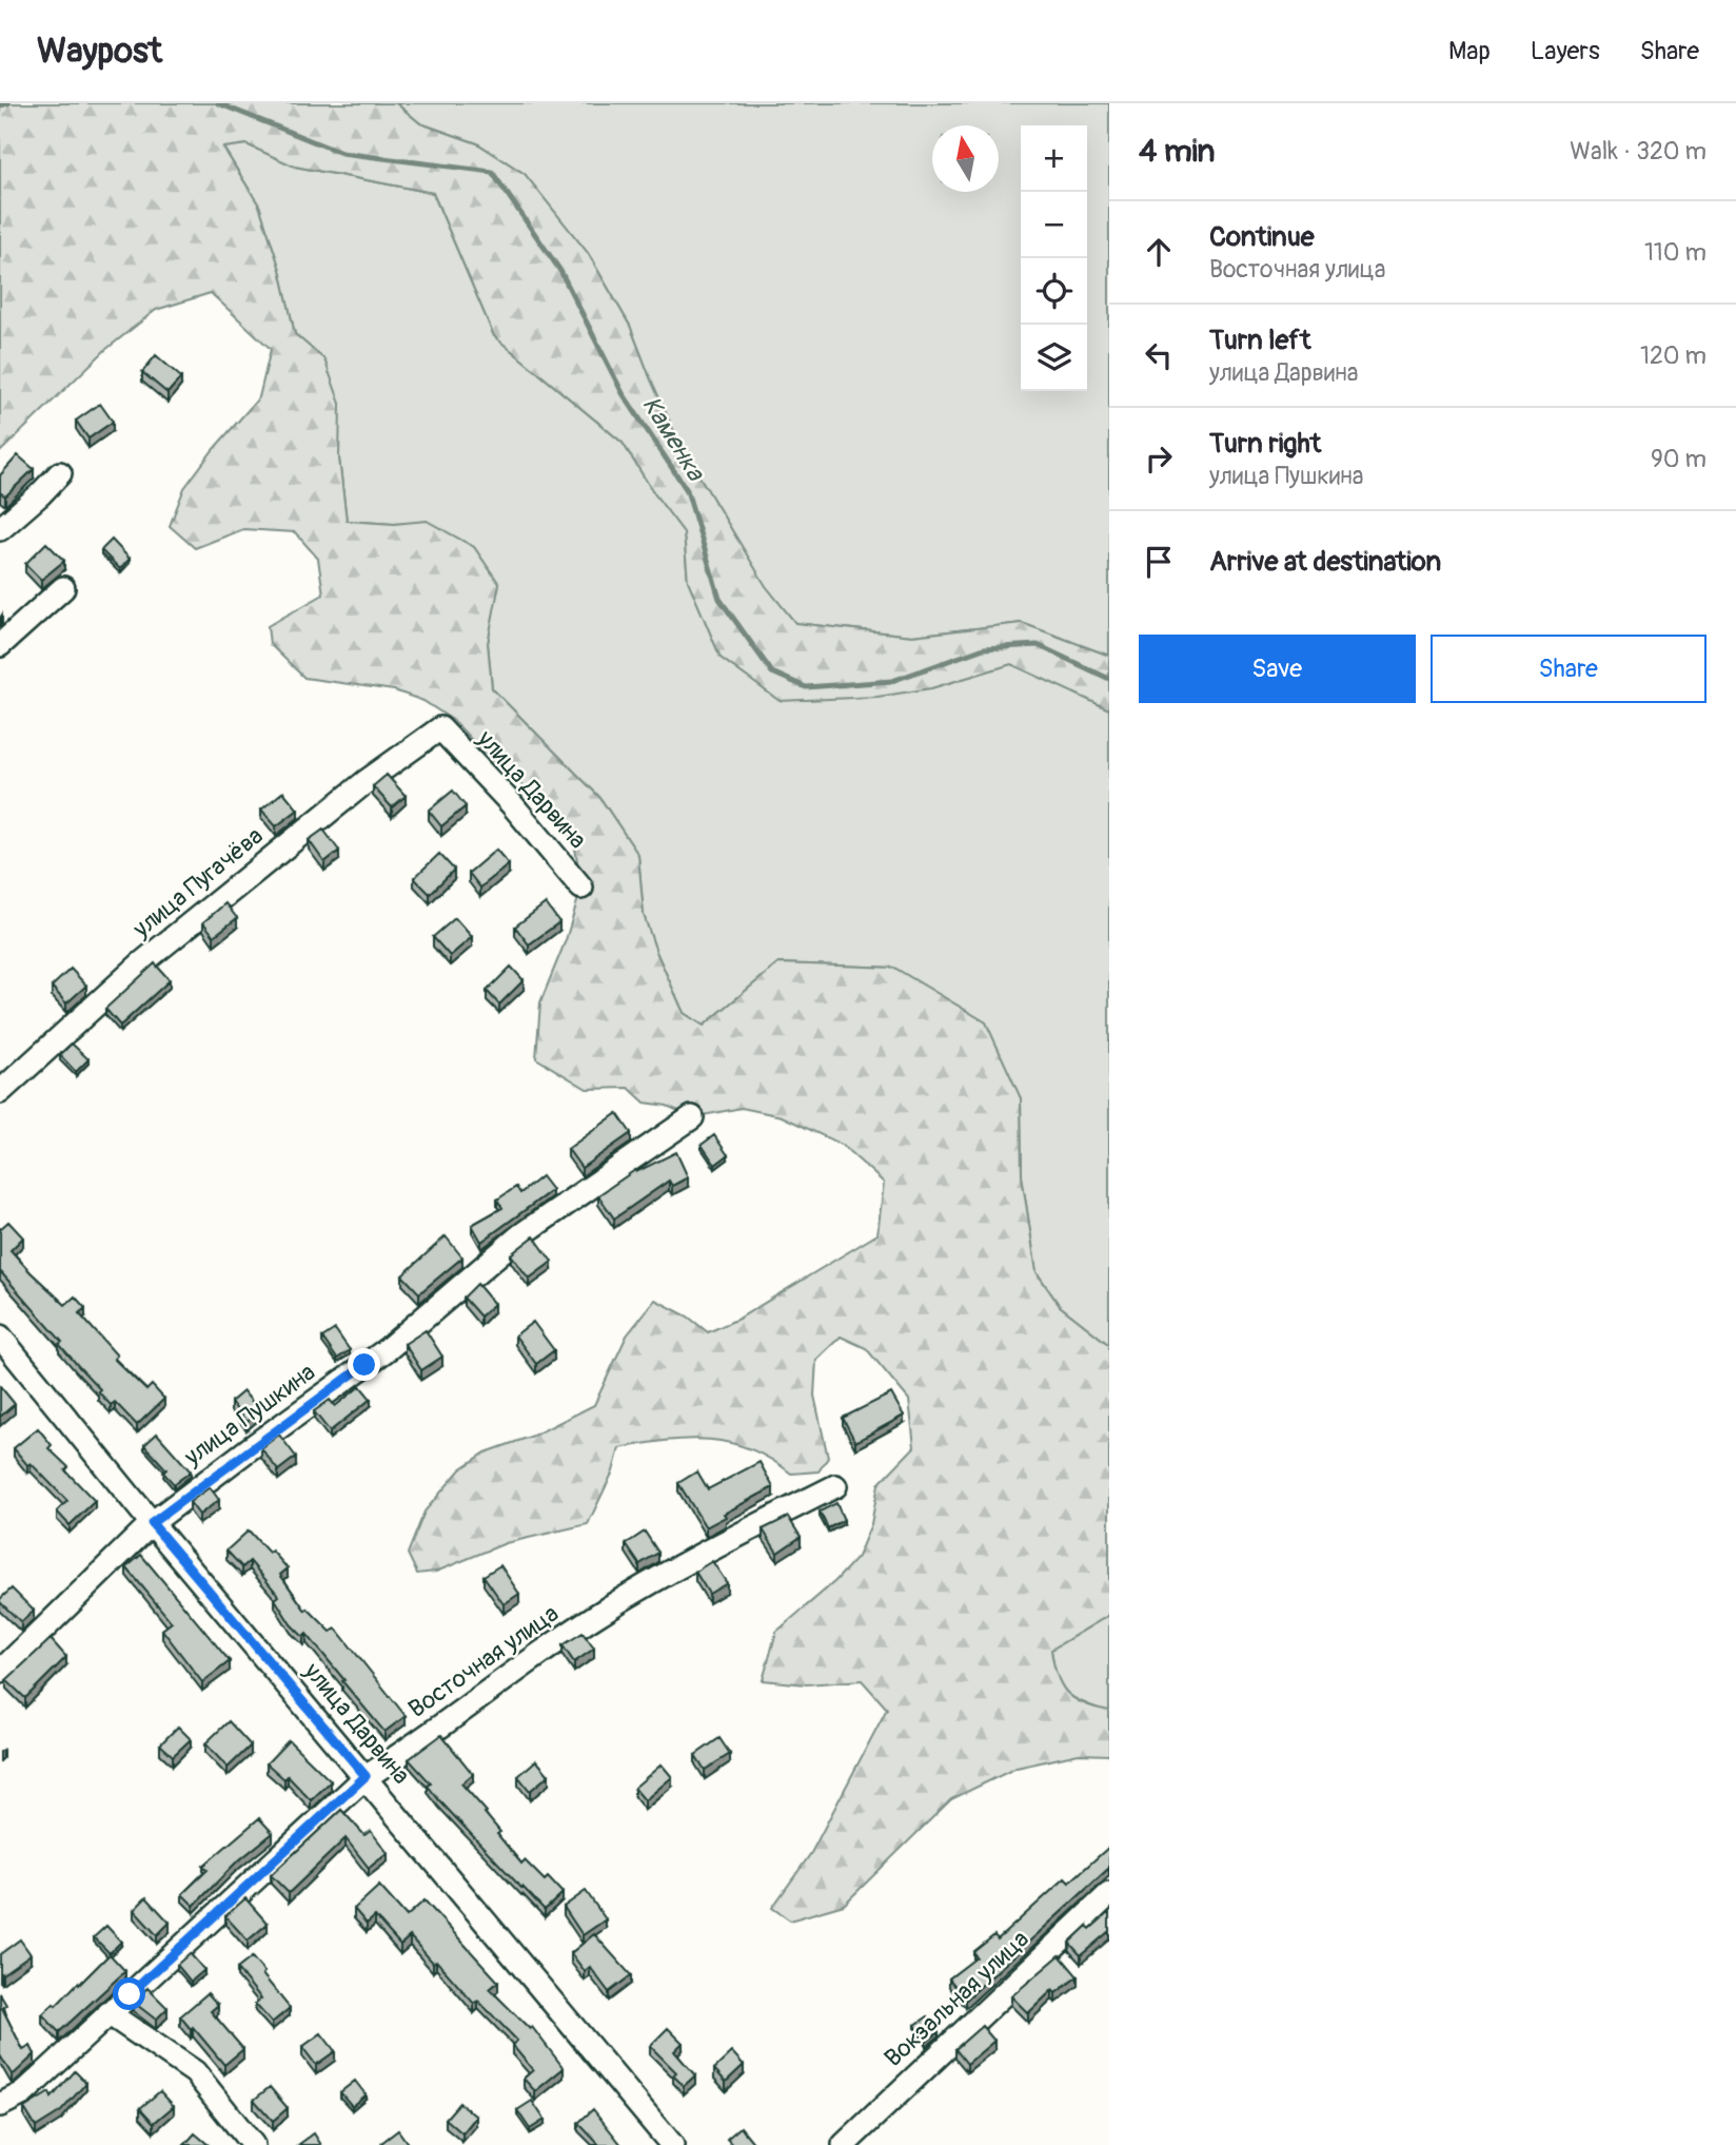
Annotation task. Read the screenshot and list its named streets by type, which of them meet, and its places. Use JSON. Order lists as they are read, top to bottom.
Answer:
{
  "streets": {
    "street": [
      "улица Дарвина",
      "улица Пугачёва",
      "улица Пушкина",
      "Восточная улица",
      "Вокзальная улица"
    ]
  },
  "crossings": [
    ["улица Дарвина", "улица Пугачёва"],
    ["улица Дарвина", "улица Пушкина"],
    ["улица Дарвина", "Восточная улица"]
  ],
  "water": ["Каменка"],
  "north": "top",
  "page": {
    "header": "Waypost",
    "nav": ["Map", "Layers", "Share"],
    "heading": ["4 min", "Walk · 320 m"],
    "map_buttons": ["+", "−"],
    "list": [
      ["Continue", "Восточная улица", "110 m"],
      ["Turn left", "улица Дарвина", "120 m"],
      ["Turn right", "улица Пушкина", "90 m"],
      "Arrive at destination"
    ],
    "buttons": ["Save", "Share"]
  }
}
